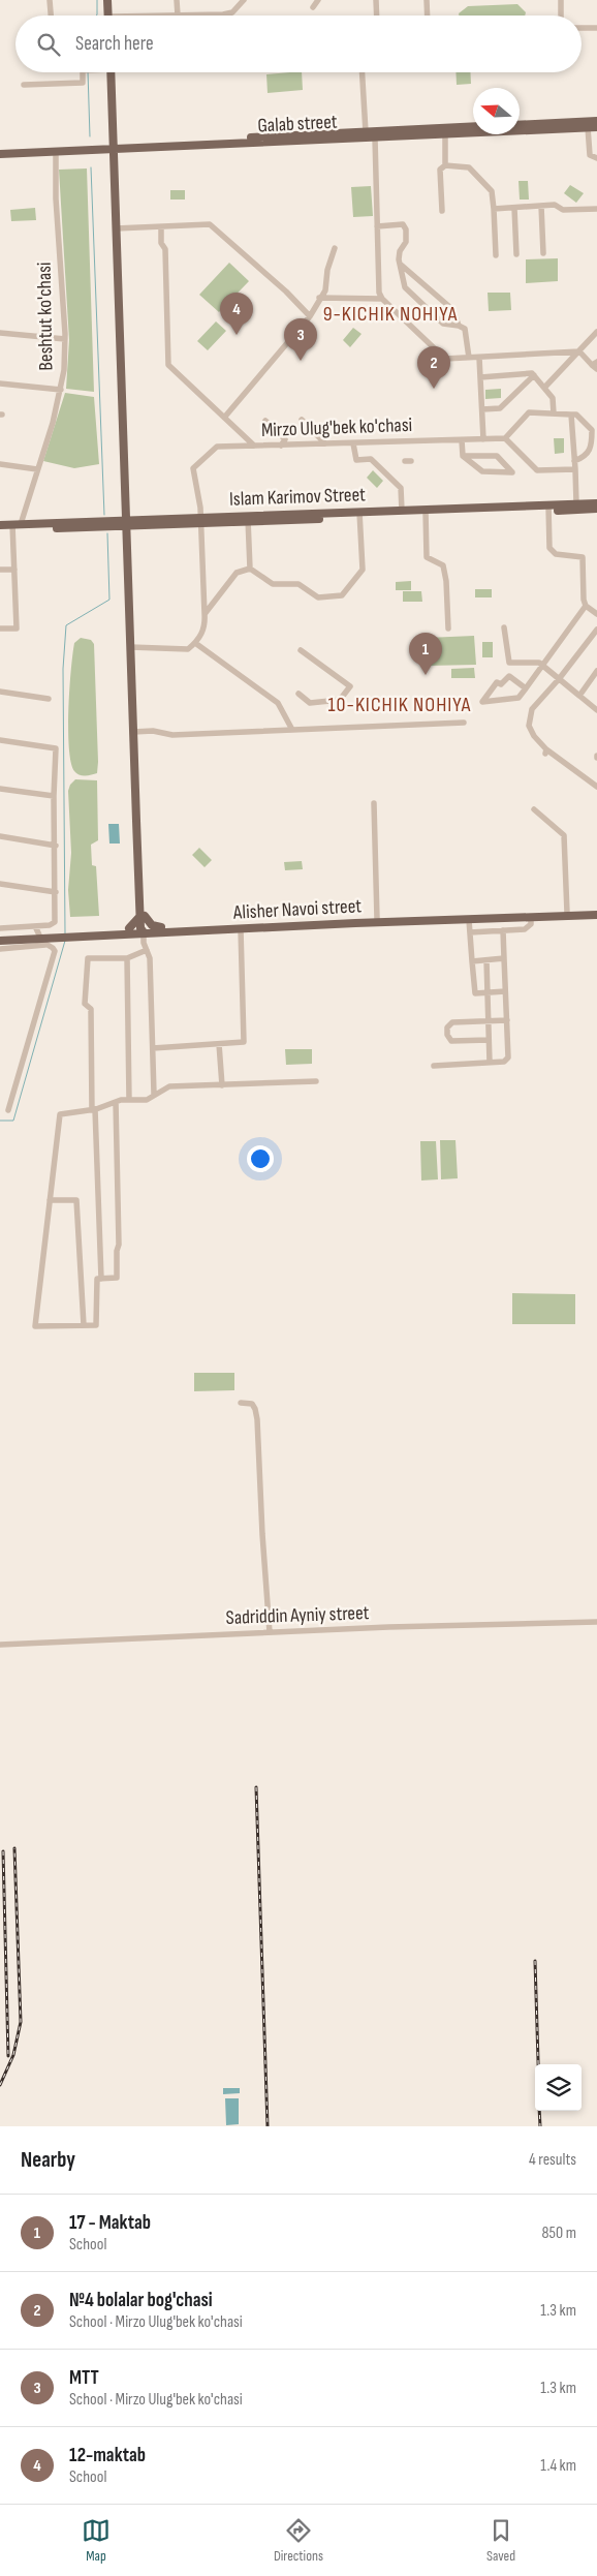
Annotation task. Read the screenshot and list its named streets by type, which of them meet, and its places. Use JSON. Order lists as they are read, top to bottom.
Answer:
{
  "streets": {
    "main road": ["Galab street", "Islam Karimov Street", "Alisher Navoi street"],
    "street": ["Beshtut ko'chasi", "Mirzo Ulug'bek ko'chasi", "Sadriddin Ayniy street"]
  },
  "crossings": [
    ["Galab street", "Beshtut ko'chasi"],
    ["Beshtut ko'chasi", "Islam Karimov Street"],
    ["Mirzo Ulug'bek ko'chasi", "Islam Karimov Street"]
  ],
  "districts": ["9-KICHIK NOHIYA", "10-KICHIK NOHIYA"],
  "north": "left",
  "page": {
    "search": "Search here",
    "pins": [
      "4",
      "3",
      "2",
      "1"
    ],
    "heading": ["Nearby", "4 results"],
    "list": [
      {
        "mark": "1",
        "name": "17 - Maktab",
        "note": "School",
        "value": "850 m"
      },
      {
        "mark": "2",
        "name": "№4 bolalar bog'chasi",
        "note": "School · Mirzo Ulug'bek ko'chasi",
        "value": "1.3 km"
      },
      {
        "mark": "3",
        "name": "MTT",
        "note": "School · Mirzo Ulug'bek ko'chasi",
        "value": "1.3 km"
      },
      {
        "mark": "4",
        "name": "12-maktab",
        "note": "School",
        "value": "1.4 km"
      }
    ],
    "nav": ["Map", "Directions", "Saved"]
  }
}
